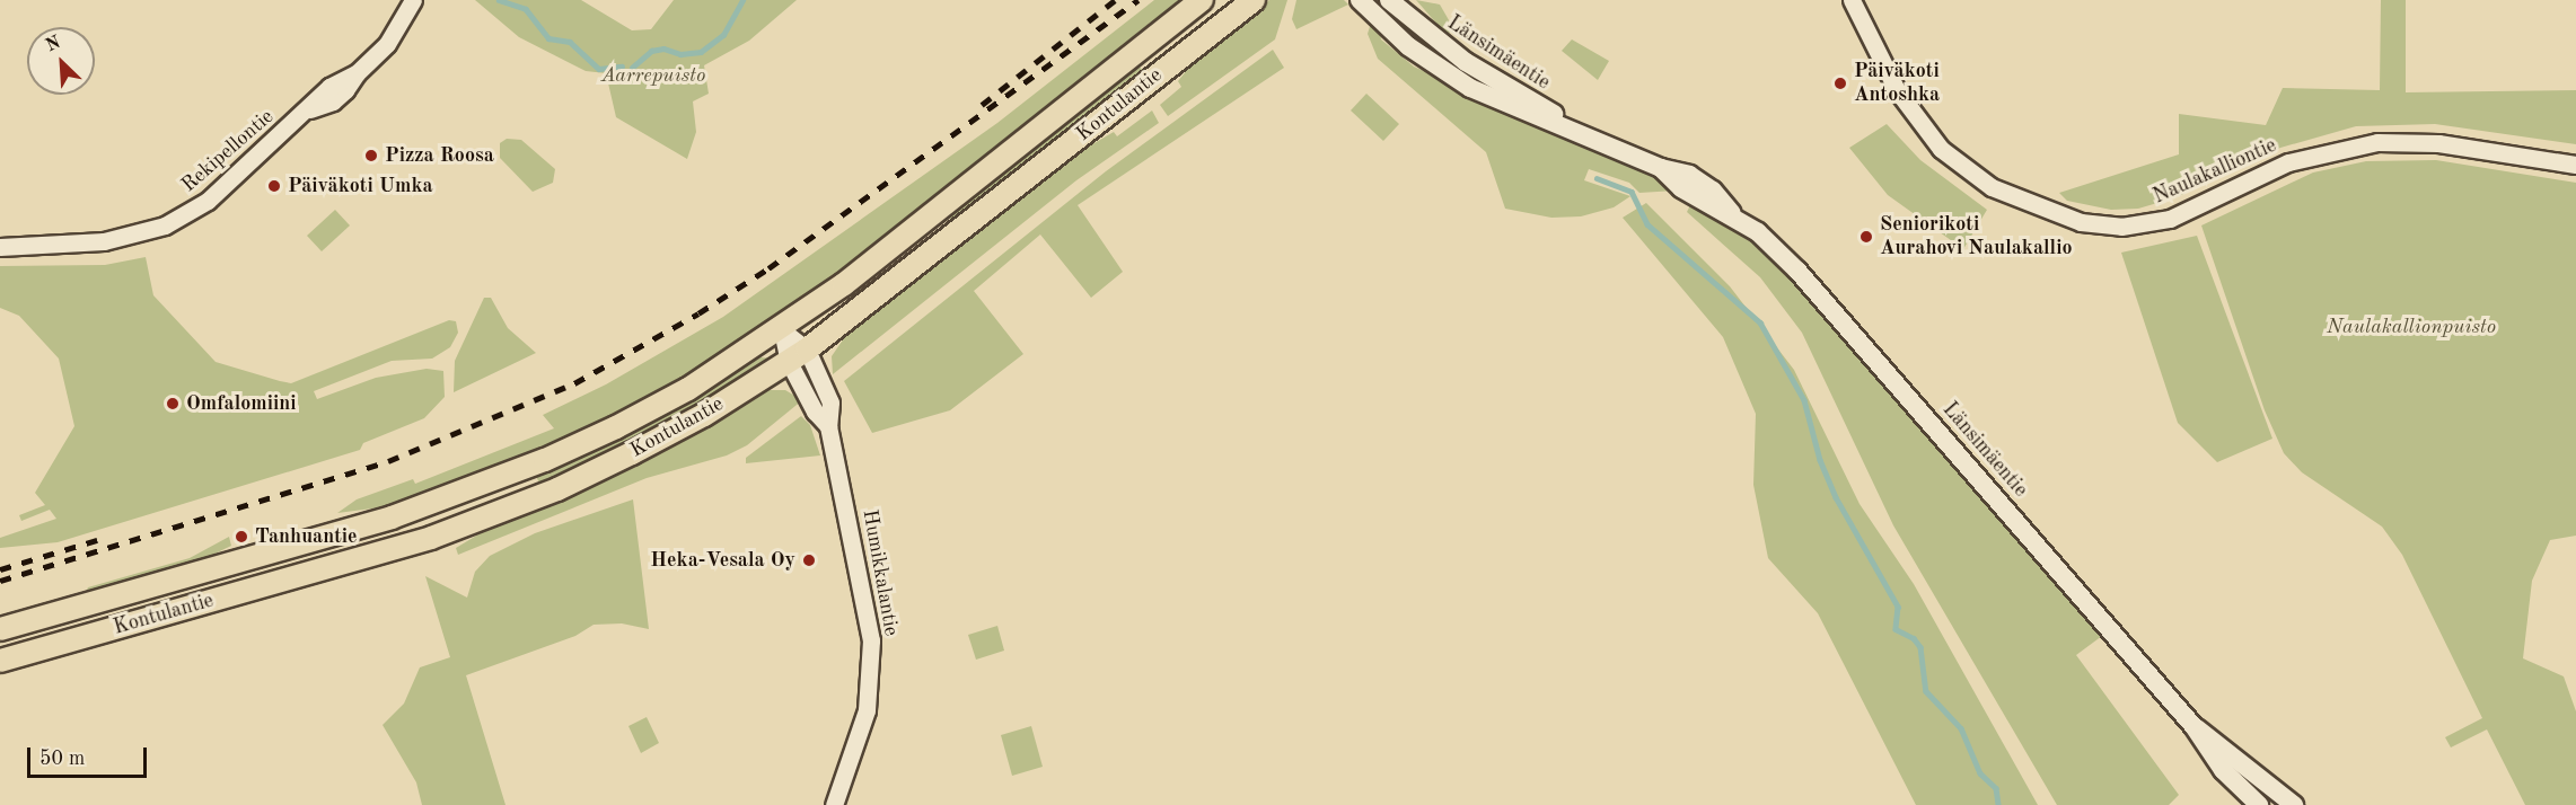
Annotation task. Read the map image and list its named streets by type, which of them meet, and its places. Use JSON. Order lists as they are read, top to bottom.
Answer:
{
  "streets": {
    "main road": ["Länsimäentie", "Kontulantie"],
    "street": ["Rekipellontie", "Naulakalliontie", "Humikkalantie"]
  },
  "crossings": [
    ["Kontulantie", "Humikkalantie"]
  ],
  "parks": ["Aarrepuisto", "Naulakallionpuisto"],
  "places": [
    "Päiväkoti Antoshka",
    "Pizza Roosa",
    "Päiväkoti Umka",
    "Seniorikoti Aurahovi Naulakallio",
    "Omfalomiini",
    "Tanhuantie",
    "Heka-Vesala Oy"
  ],
  "scale_bar": "50 m",
  "north": "top left"
}
